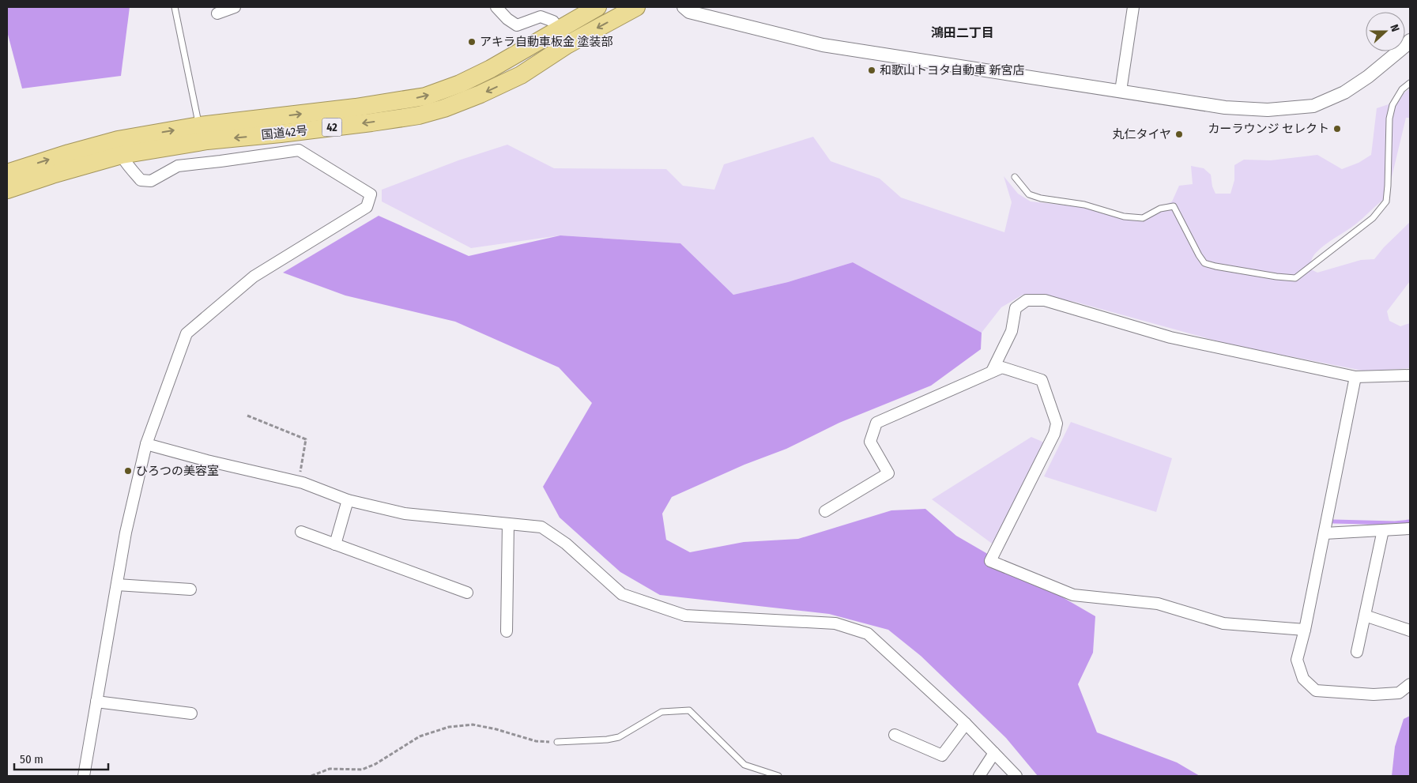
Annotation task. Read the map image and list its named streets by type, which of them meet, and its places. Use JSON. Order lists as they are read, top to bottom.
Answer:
{
  "streets": {
    "highway": ["42", "国道42号"]
  },
  "districts": ["鴻田二丁目"],
  "places": [
    "アキラ自動車板金 塗装部",
    "和歌山トヨタ自動車 新宮店",
    "カーラウンジ セレクト",
    "丸仁タイヤ",
    "ひろつの美容室"
  ],
  "scale_bar": "50 m",
  "north": "right"
}
